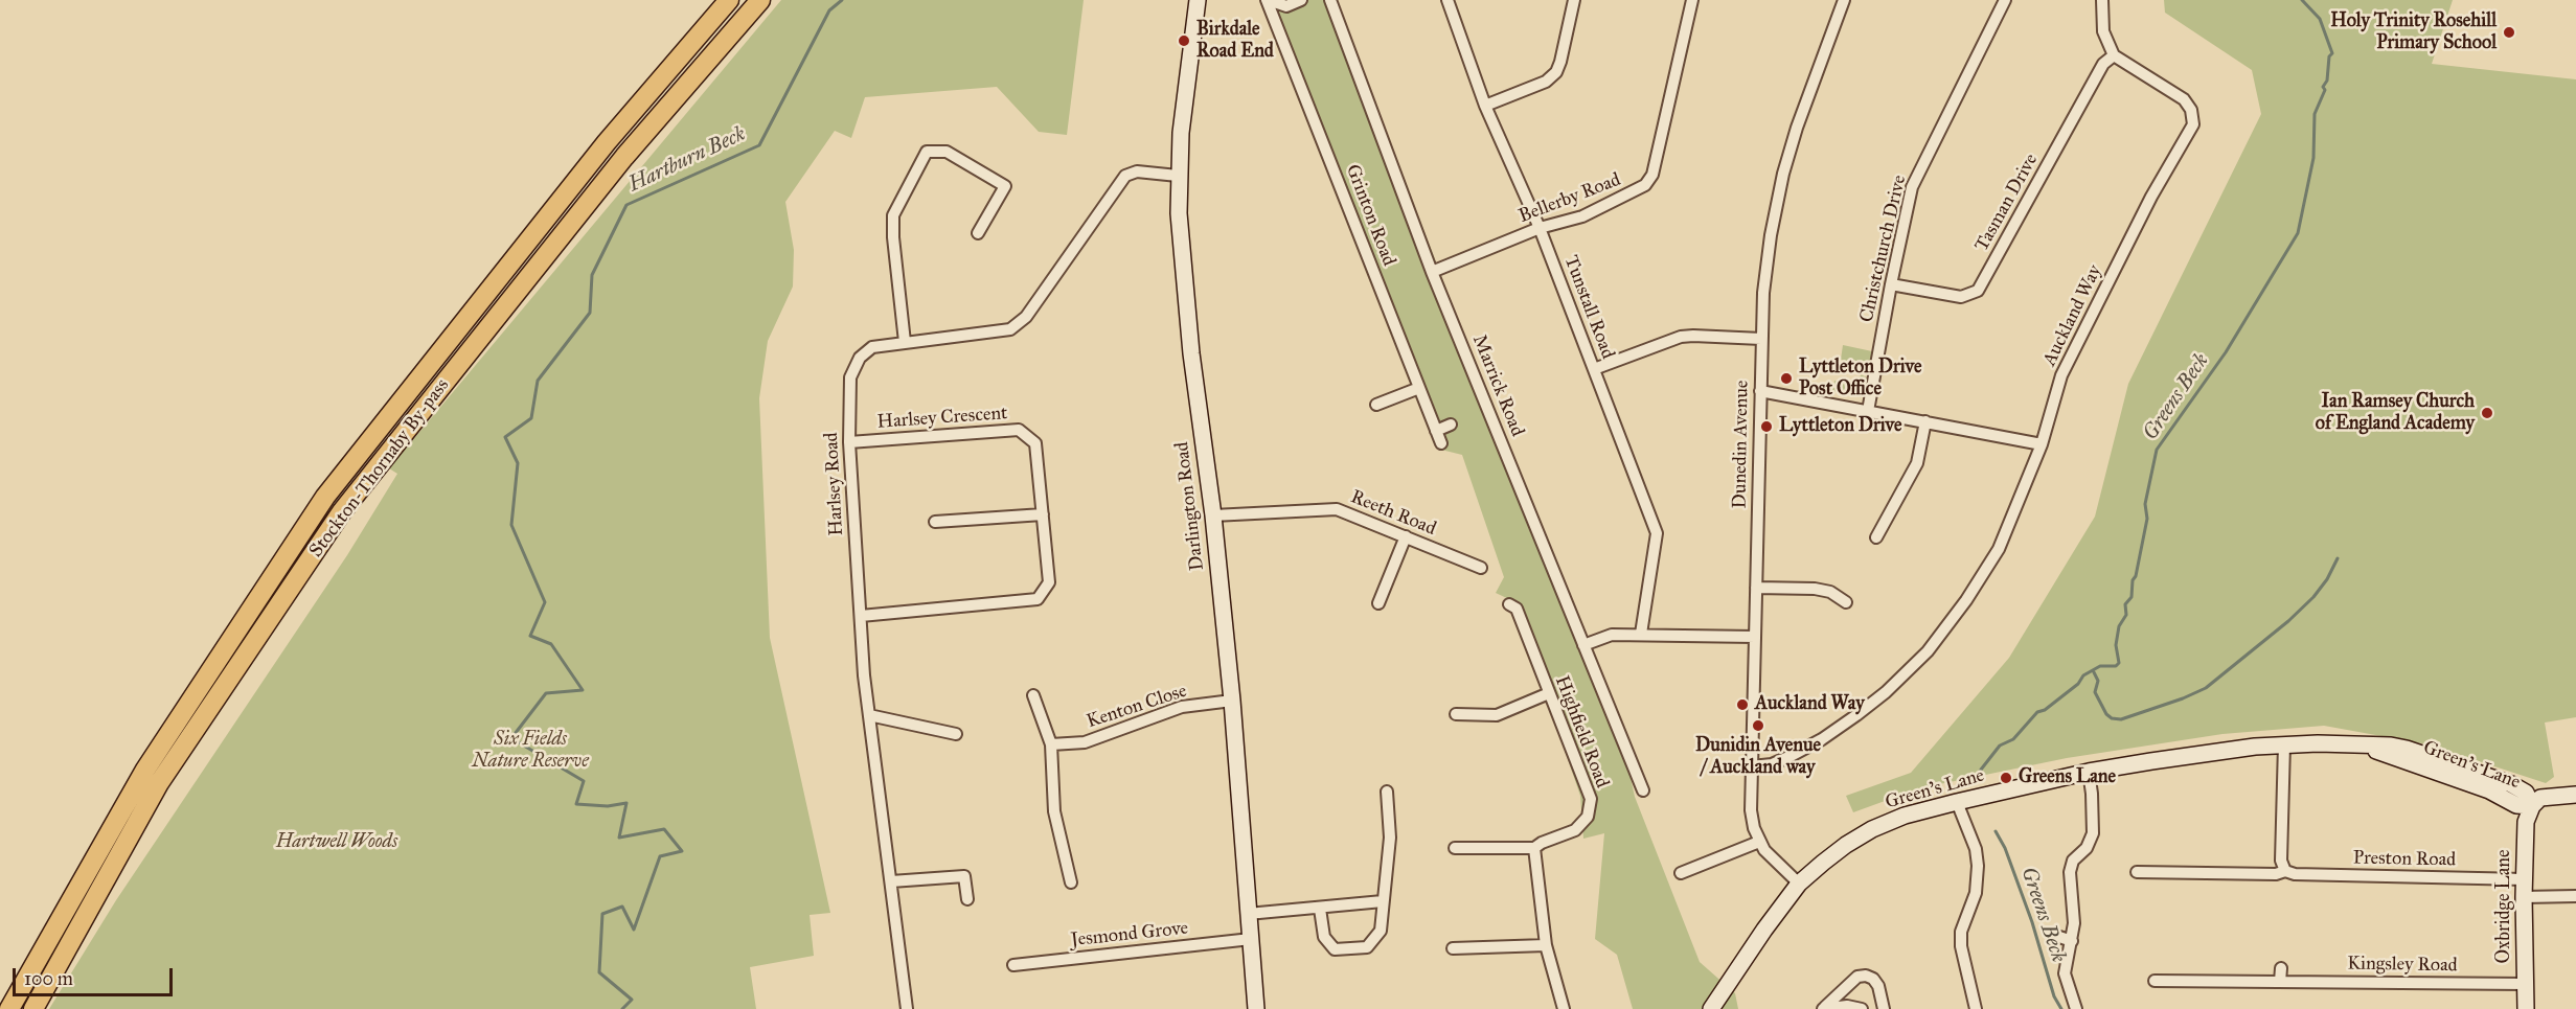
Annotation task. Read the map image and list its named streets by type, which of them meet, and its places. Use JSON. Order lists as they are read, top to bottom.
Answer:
{
  "streets": {
    "highway": ["Stockton-Thornaby By-pass"],
    "street": [
      "Bellerby Road",
      "Tasman Drive",
      "Grinton Road",
      "Christchurch Drive",
      "Tunstall Road",
      "Auckland Way",
      "Marrick Road",
      "Harlsey Crescent",
      "Dunedin Avenue",
      "Harlsey Road",
      "Darlington Road",
      "Reeth Road",
      "Kenton Close",
      "Highfield Road",
      "Green's Lane",
      "Preston Road",
      "Oxbridge Lane",
      "Jesmond Grove",
      "Kingsley Road"
    ]
  },
  "crossings": [
    ["Bellerby Road", "Tunstall Road"],
    ["Bellerby Road", "Marrick Road"],
    ["Tasman Drive", "Christchurch Drive"],
    ["Tasman Drive", "Auckland Way"],
    ["Auckland Way", "Dunedin Avenue"],
    ["Harlsey Crescent", "Harlsey Road"],
    ["Dunedin Avenue", "Green's Lane"],
    ["Harlsey Road", "Darlington Road"],
    ["Darlington Road", "Reeth Road"],
    ["Darlington Road", "Kenton Close"],
    ["Darlington Road", "Jesmond Grove"],
    ["Green's Lane", "Oxbridge Lane"],
    ["Preston Road", "Oxbridge Lane"],
    ["Oxbridge Lane", "Kingsley Road"]
  ],
  "water": ["Hartburn Beck", "Greens Beck"],
  "parks": ["Six Fields Nature Reserve", "Hartwell Woods"],
  "places": [
    "Holy Trinity Rosehill Primary School",
    "Birkdale Road End",
    "Lyttleton Drive Post Office",
    "Ian Ramsey Church of England Academy",
    "Lyttleton Drive",
    "Auckland Way",
    "Dunidin Avenue / Auckland way",
    "Greens Lane"
  ],
  "scale_bar": "100 m"
}
